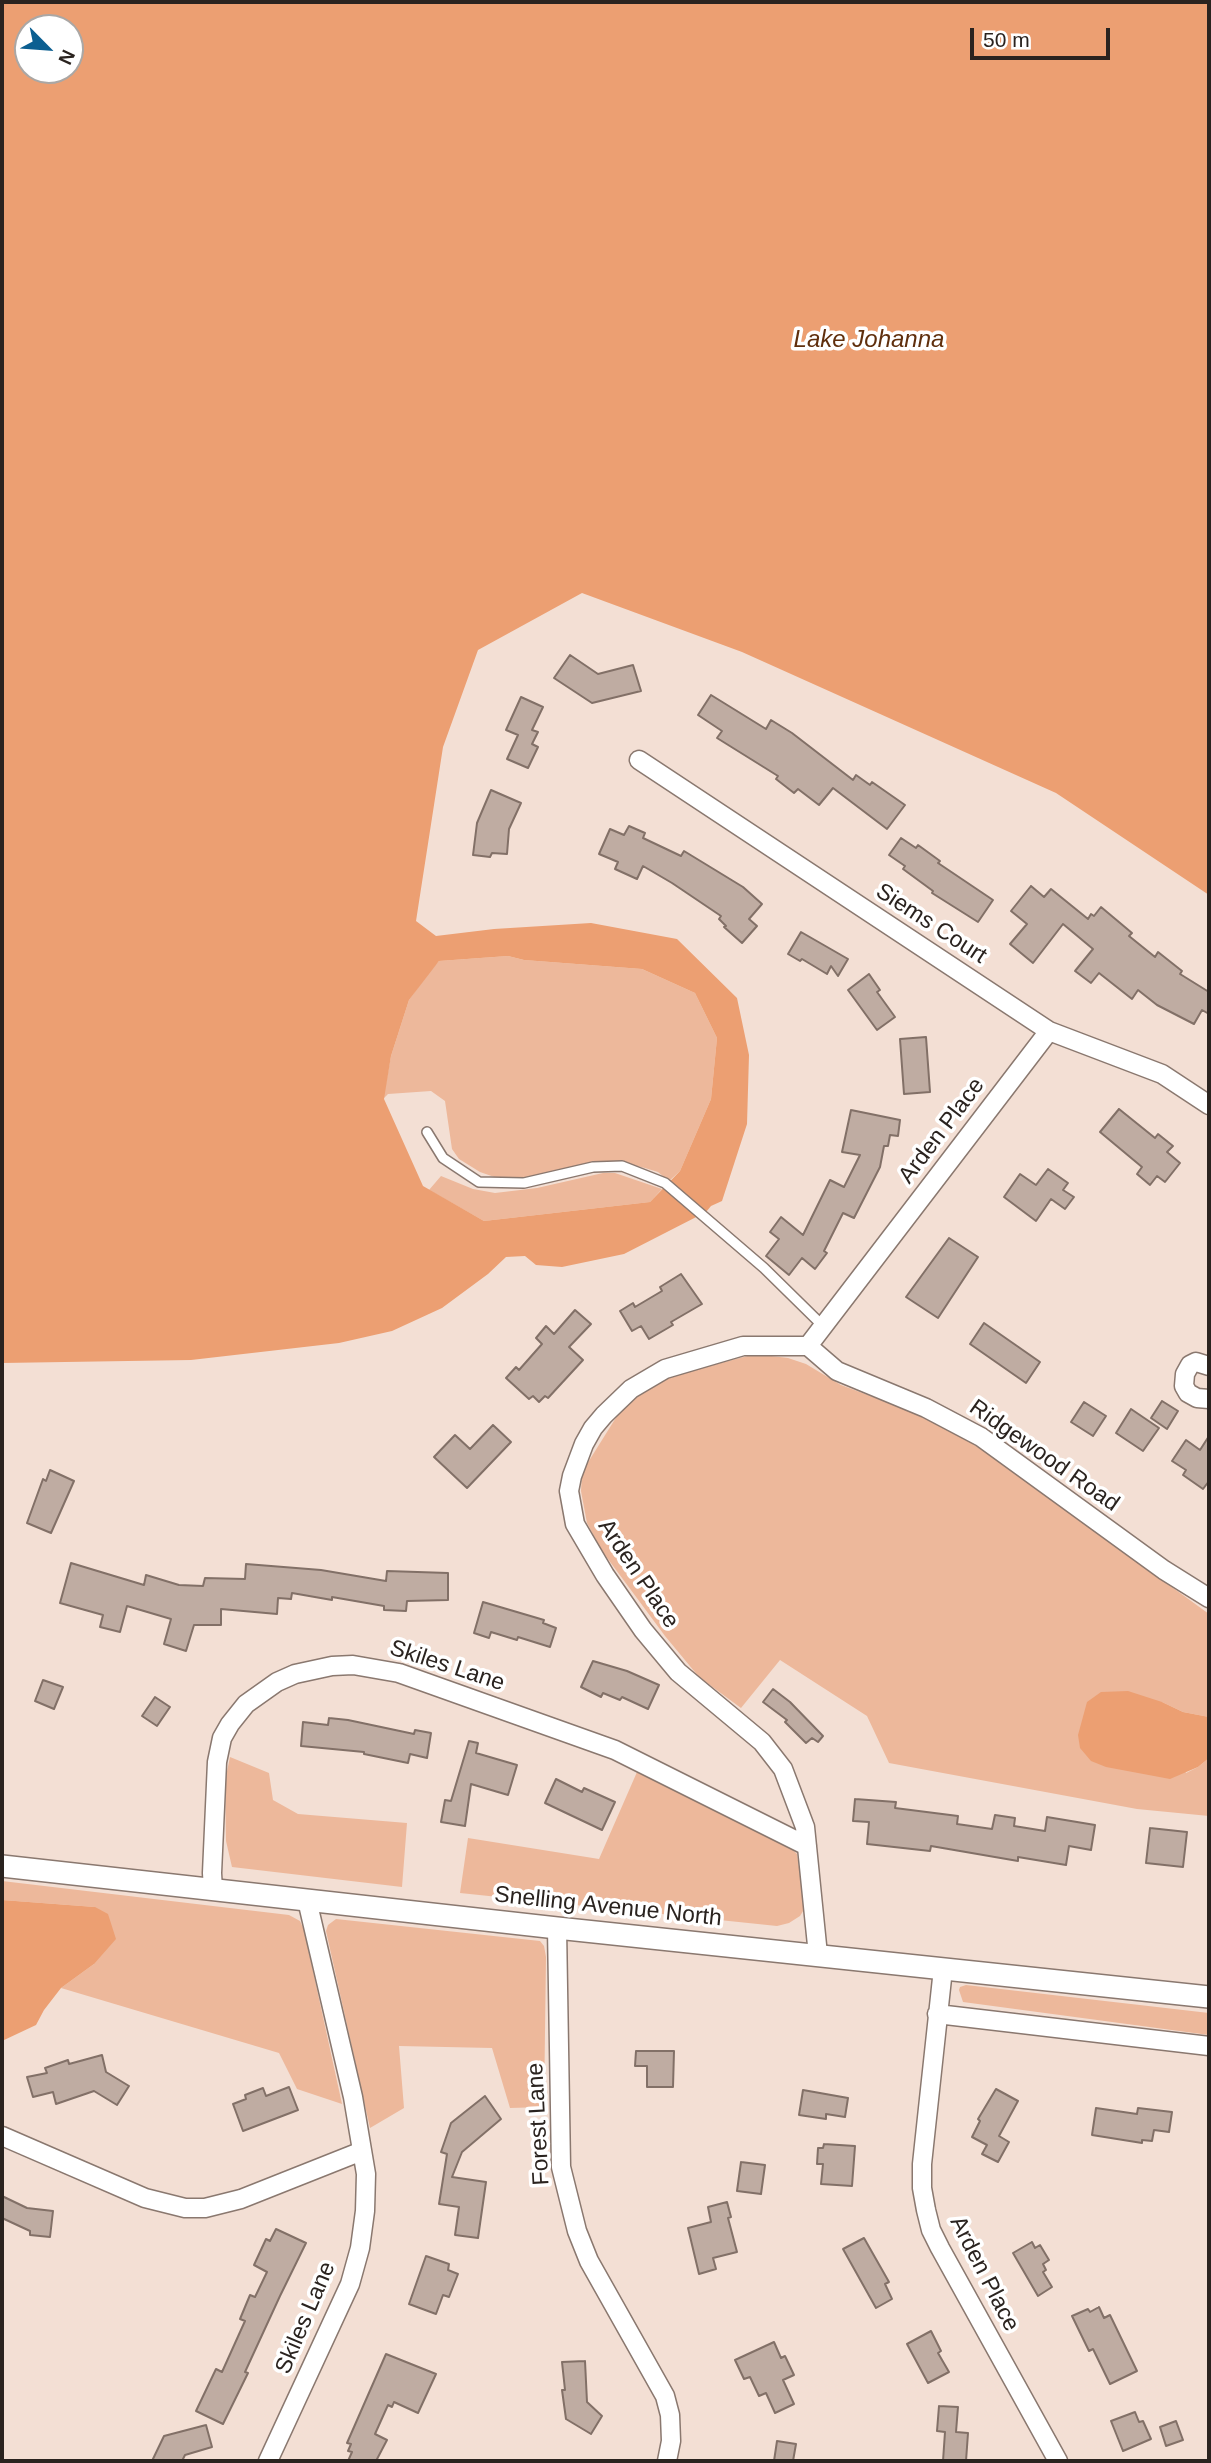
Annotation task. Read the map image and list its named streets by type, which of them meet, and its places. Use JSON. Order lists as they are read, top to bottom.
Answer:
{
  "streets": {
    "street": [
      "Siems Court",
      "Arden Place",
      "Ridgewood Road",
      "Skiles Lane",
      "Snelling Avenue North",
      "Forest Lane"
    ]
  },
  "crossings": [
    ["Siems Court", "Arden Place"],
    ["Arden Place", "Ridgewood Road"],
    ["Arden Place", "Skiles Lane"],
    ["Arden Place", "Snelling Avenue North"],
    ["Skiles Lane", "Snelling Avenue North"],
    ["Snelling Avenue North", "Forest Lane"]
  ],
  "water": ["Lake Johanna"],
  "scale_bar": "50 m",
  "north": "bottom right"
}
